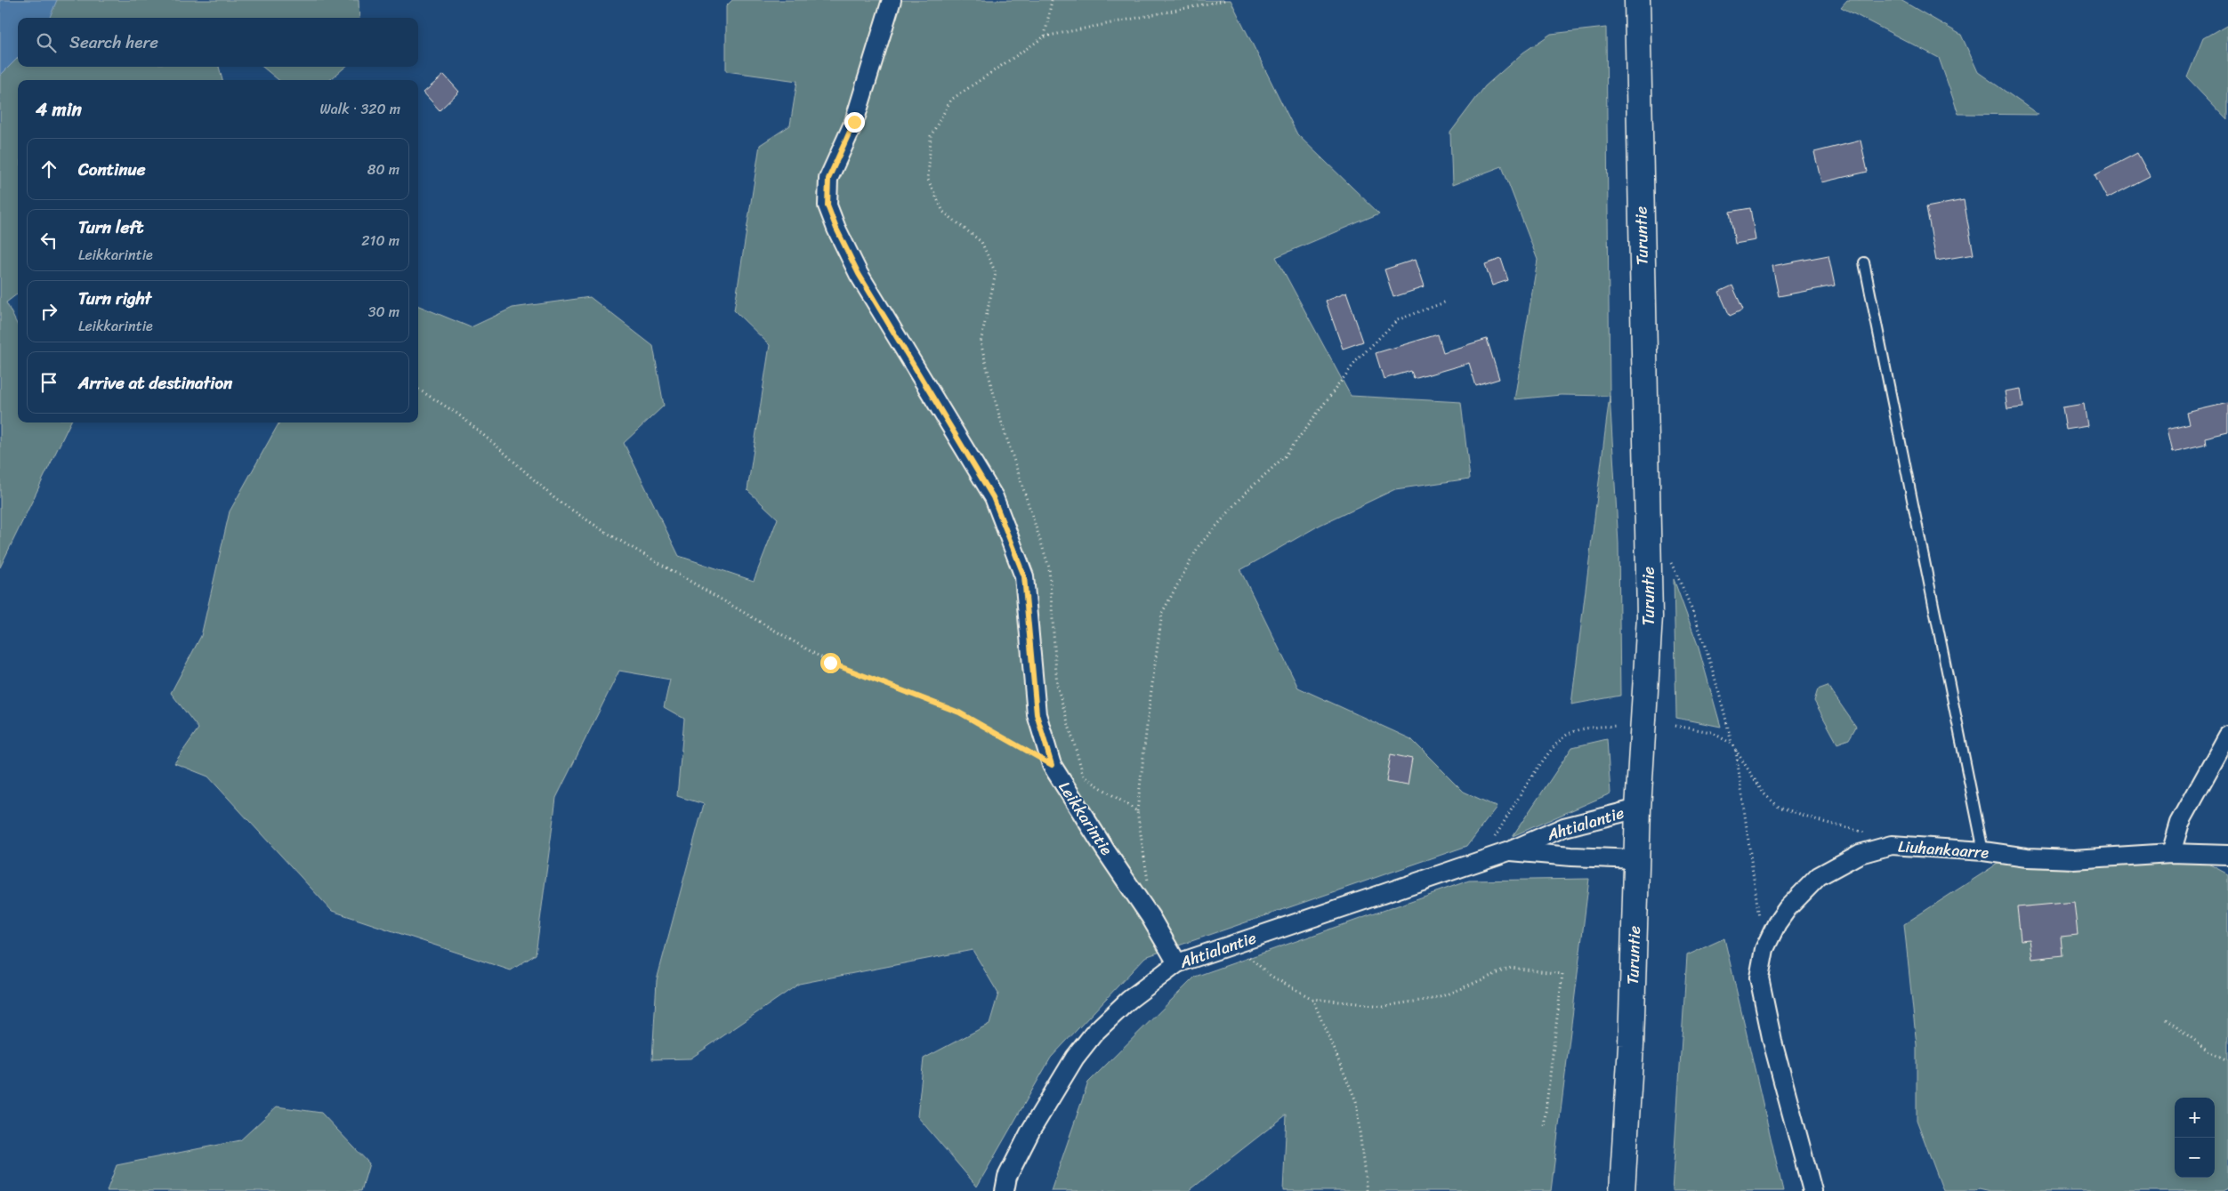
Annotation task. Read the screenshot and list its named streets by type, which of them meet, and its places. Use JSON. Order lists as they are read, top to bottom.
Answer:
{
  "streets": {
    "main road": ["Turuntie"],
    "street": ["Leikkarintie", "Ahtialantie", "Liuhankaarre"]
  },
  "crossings": [
    ["Turuntie", "Ahtialantie"],
    ["Leikkarintie", "Ahtialantie"]
  ],
  "page": {
    "search": "Search here",
    "heading": ["4 min", "Walk · 320 m"],
    "list": [
      ["Continue", "80 m"],
      ["Turn left", "Leikkarintie", "210 m"],
      ["Turn right", "Leikkarintie", "30 m"],
      "Arrive at destination"
    ],
    "map_buttons": ["+", "−"]
  }
}
